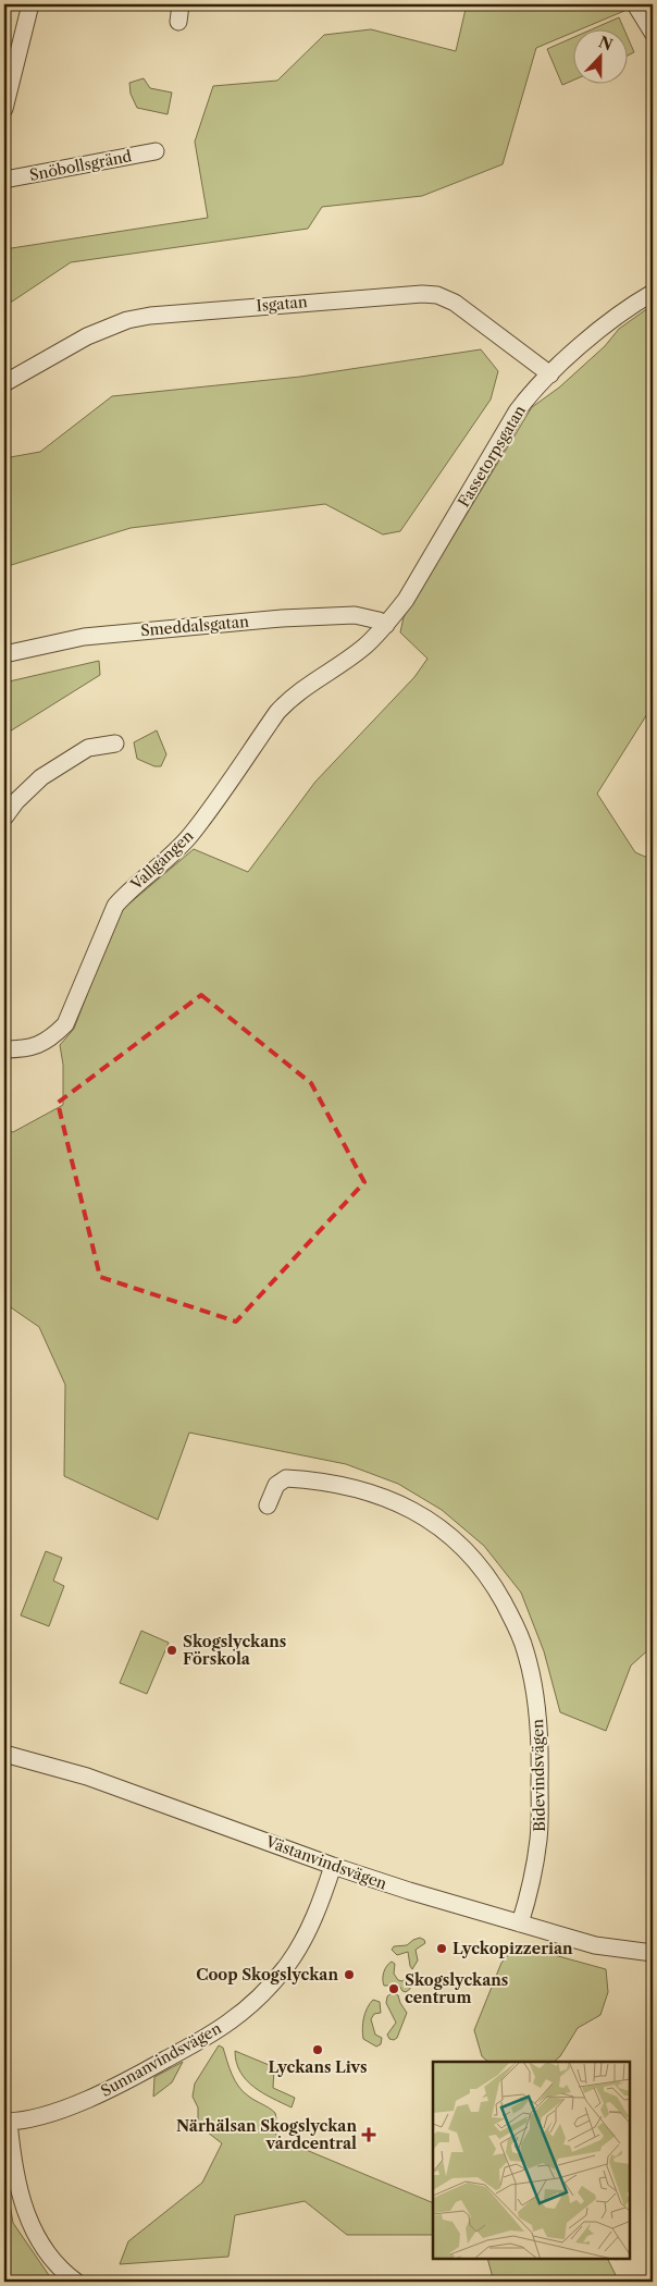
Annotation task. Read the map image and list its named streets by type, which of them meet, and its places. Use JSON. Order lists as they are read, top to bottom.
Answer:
{
  "streets": {
    "street": [
      "Snöbollsgränd",
      "Isgatan",
      "Fassetorpsgatan",
      "Smeddalsgatan",
      "Vallgången",
      "Bidevindsvägen",
      "Västanvindsvägen",
      "Sunnanvindsvägen"
    ]
  },
  "crossings": [
    ["Isgatan", "Fassetorpsgatan"],
    ["Fassetorpsgatan", "Smeddalsgatan"],
    ["Fassetorpsgatan", "Vallgången"],
    ["Smeddalsgatan", "Vallgången"],
    ["Bidevindsvägen", "Västanvindsvägen"],
    ["Västanvindsvägen", "Sunnanvindsvägen"]
  ],
  "places": {
    "other": [
      "Skogslyckans Förskola",
      "Lyckopizzerian",
      "Coop Skogslyckan",
      "Skogslyckans centrum",
      "Lyckans Livs"
    ],
    "health": ["Närhälsan Skogslyckan vårdcentral"]
  },
  "north": "top"
}
